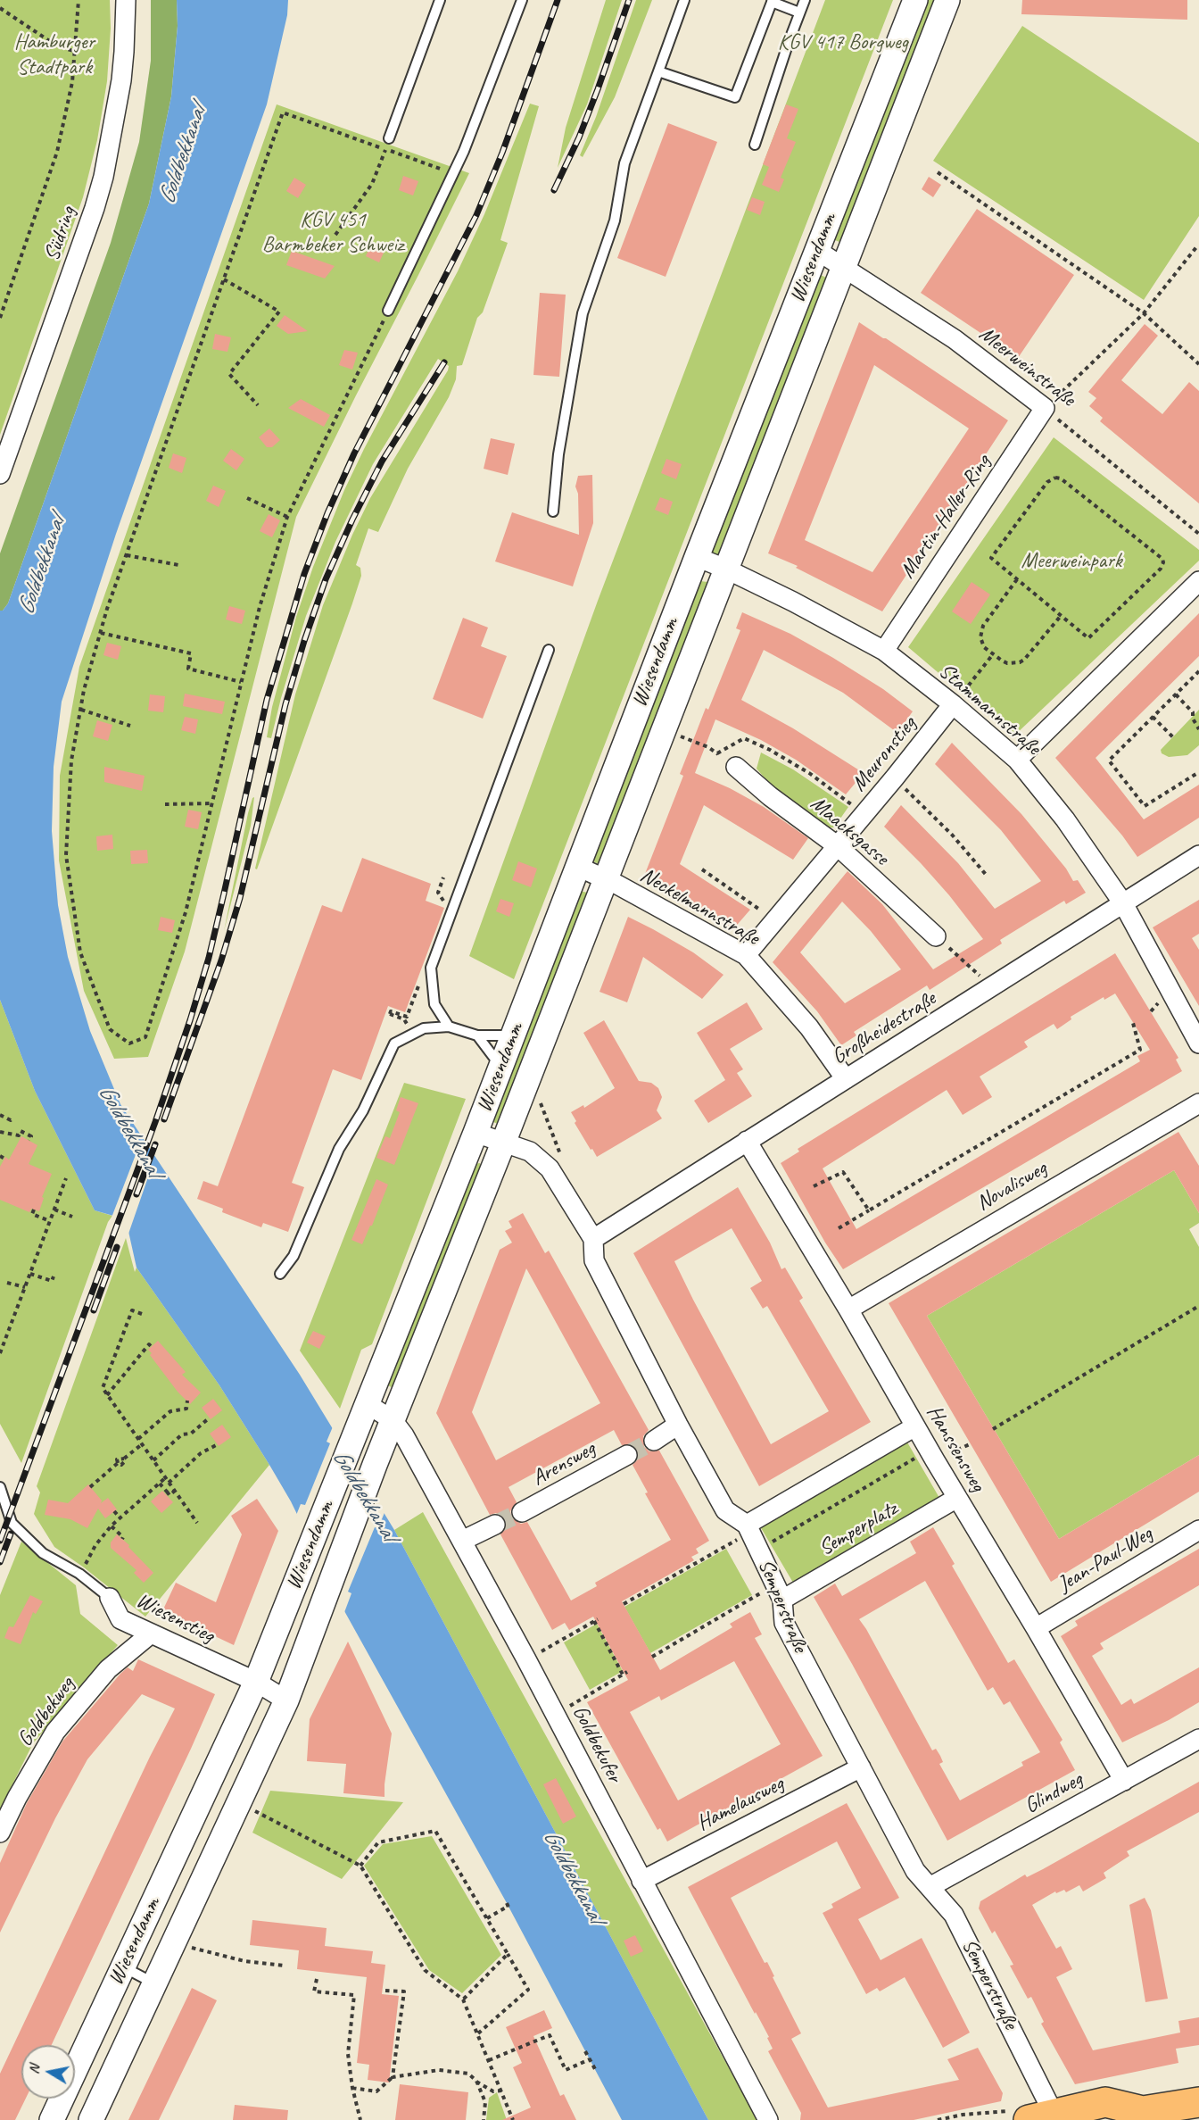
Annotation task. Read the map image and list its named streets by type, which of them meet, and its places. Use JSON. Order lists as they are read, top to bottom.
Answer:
{
  "streets": {
    "street": [
      "Südring",
      "Wiesendamm",
      "Meerweinstraße",
      "Martin-Haller-Ring",
      "Stammannstraße",
      "Meuronstieg",
      "Maacksgasse",
      "Neckelmannstraße",
      "Großheidestraße",
      "Novalisweg",
      "Hanssensweg",
      "Arensweg",
      "Semperplatz",
      "Jean-Paul-Weg",
      "Semperstraße",
      "Wiesenstieg",
      "Goldbekweg",
      "Goldbekufer",
      "Glindweg",
      "Hamelausweg"
    ]
  },
  "crossings": [
    ["Wiesendamm", "Meerweinstraße"],
    ["Wiesendamm", "Stammannstraße"],
    ["Wiesendamm", "Neckelmannstraße"],
    ["Wiesendamm", "Semperstraße"],
    ["Wiesendamm", "Wiesenstieg"],
    ["Wiesendamm", "Goldbekufer"],
    ["Meerweinstraße", "Martin-Haller-Ring"],
    ["Martin-Haller-Ring", "Stammannstraße"],
    ["Stammannstraße", "Meuronstieg"],
    ["Stammannstraße", "Großheidestraße"],
    ["Meuronstieg", "Maacksgasse"],
    ["Meuronstieg", "Neckelmannstraße"],
    ["Neckelmannstraße", "Großheidestraße"],
    ["Großheidestraße", "Hanssensweg"],
    ["Großheidestraße", "Semperstraße"],
    ["Novalisweg", "Hanssensweg"],
    ["Hanssensweg", "Semperplatz"],
    ["Hanssensweg", "Jean-Paul-Weg"],
    ["Hanssensweg", "Glindweg"],
    ["Semperplatz", "Semperstraße"],
    ["Semperstraße", "Glindweg"],
    ["Semperstraße", "Hamelausweg"],
    ["Wiesenstieg", "Goldbekweg"],
    ["Goldbekufer", "Hamelausweg"]
  ],
  "water": ["Goldbekkanal"],
  "parks": [
    "Hamburger Stadtpark",
    "KGV 417 Borgweg",
    "KGV 451 Barmbeker Schweiz",
    "Meerweinpark"
  ],
  "north": "left"
}
